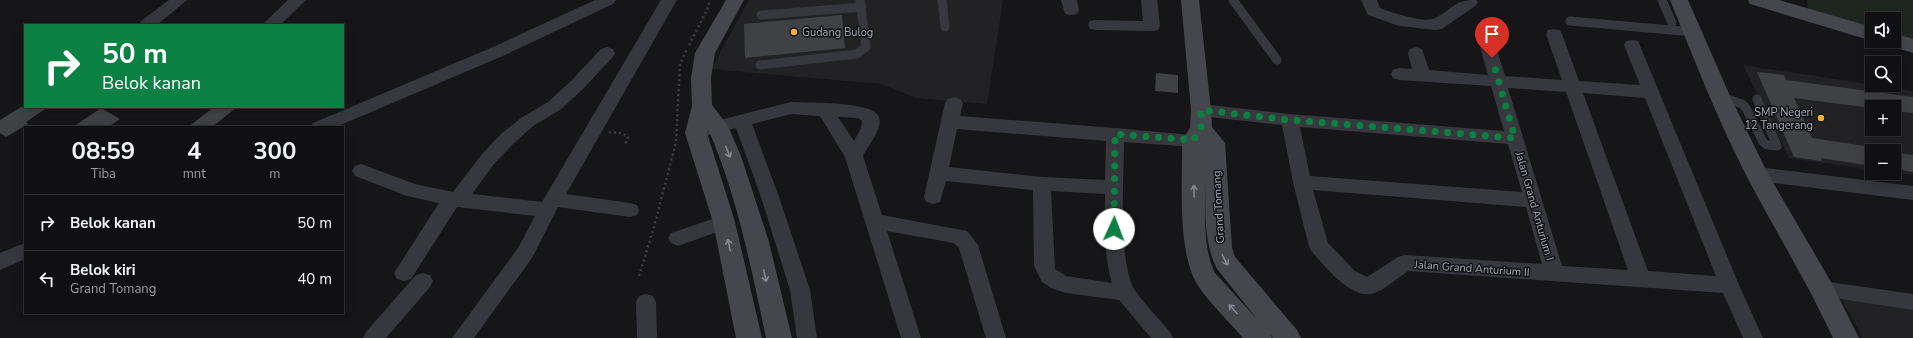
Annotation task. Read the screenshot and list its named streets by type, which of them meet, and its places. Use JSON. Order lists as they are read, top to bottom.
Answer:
{
  "streets": {
    "street": ["Jalan Grand Anturium I", "Grand Tomang", "Jalan Grand Anturium II"]
  },
  "crossings": [
    ["Jalan Grand Anturium I", "Jalan Grand Anturium II"]
  ],
  "places": ["Gudang Bulog", "SMP Negeri 12 Tangerang"],
  "page": {
    "map_buttons": ["+", "−"],
    "turn": ["50 m", "Belok kanan"],
    "eta": [
      "08:59",
      "Tiba",
      "4",
      "mnt",
      "300",
      "m"
    ],
    "list": [
      {
        "name": "Belok kanan",
        "value": "50 m"
      },
      {
        "name": "Belok kiri",
        "note": "Grand Tomang",
        "value": "40 m"
      }
    ]
  }
}
